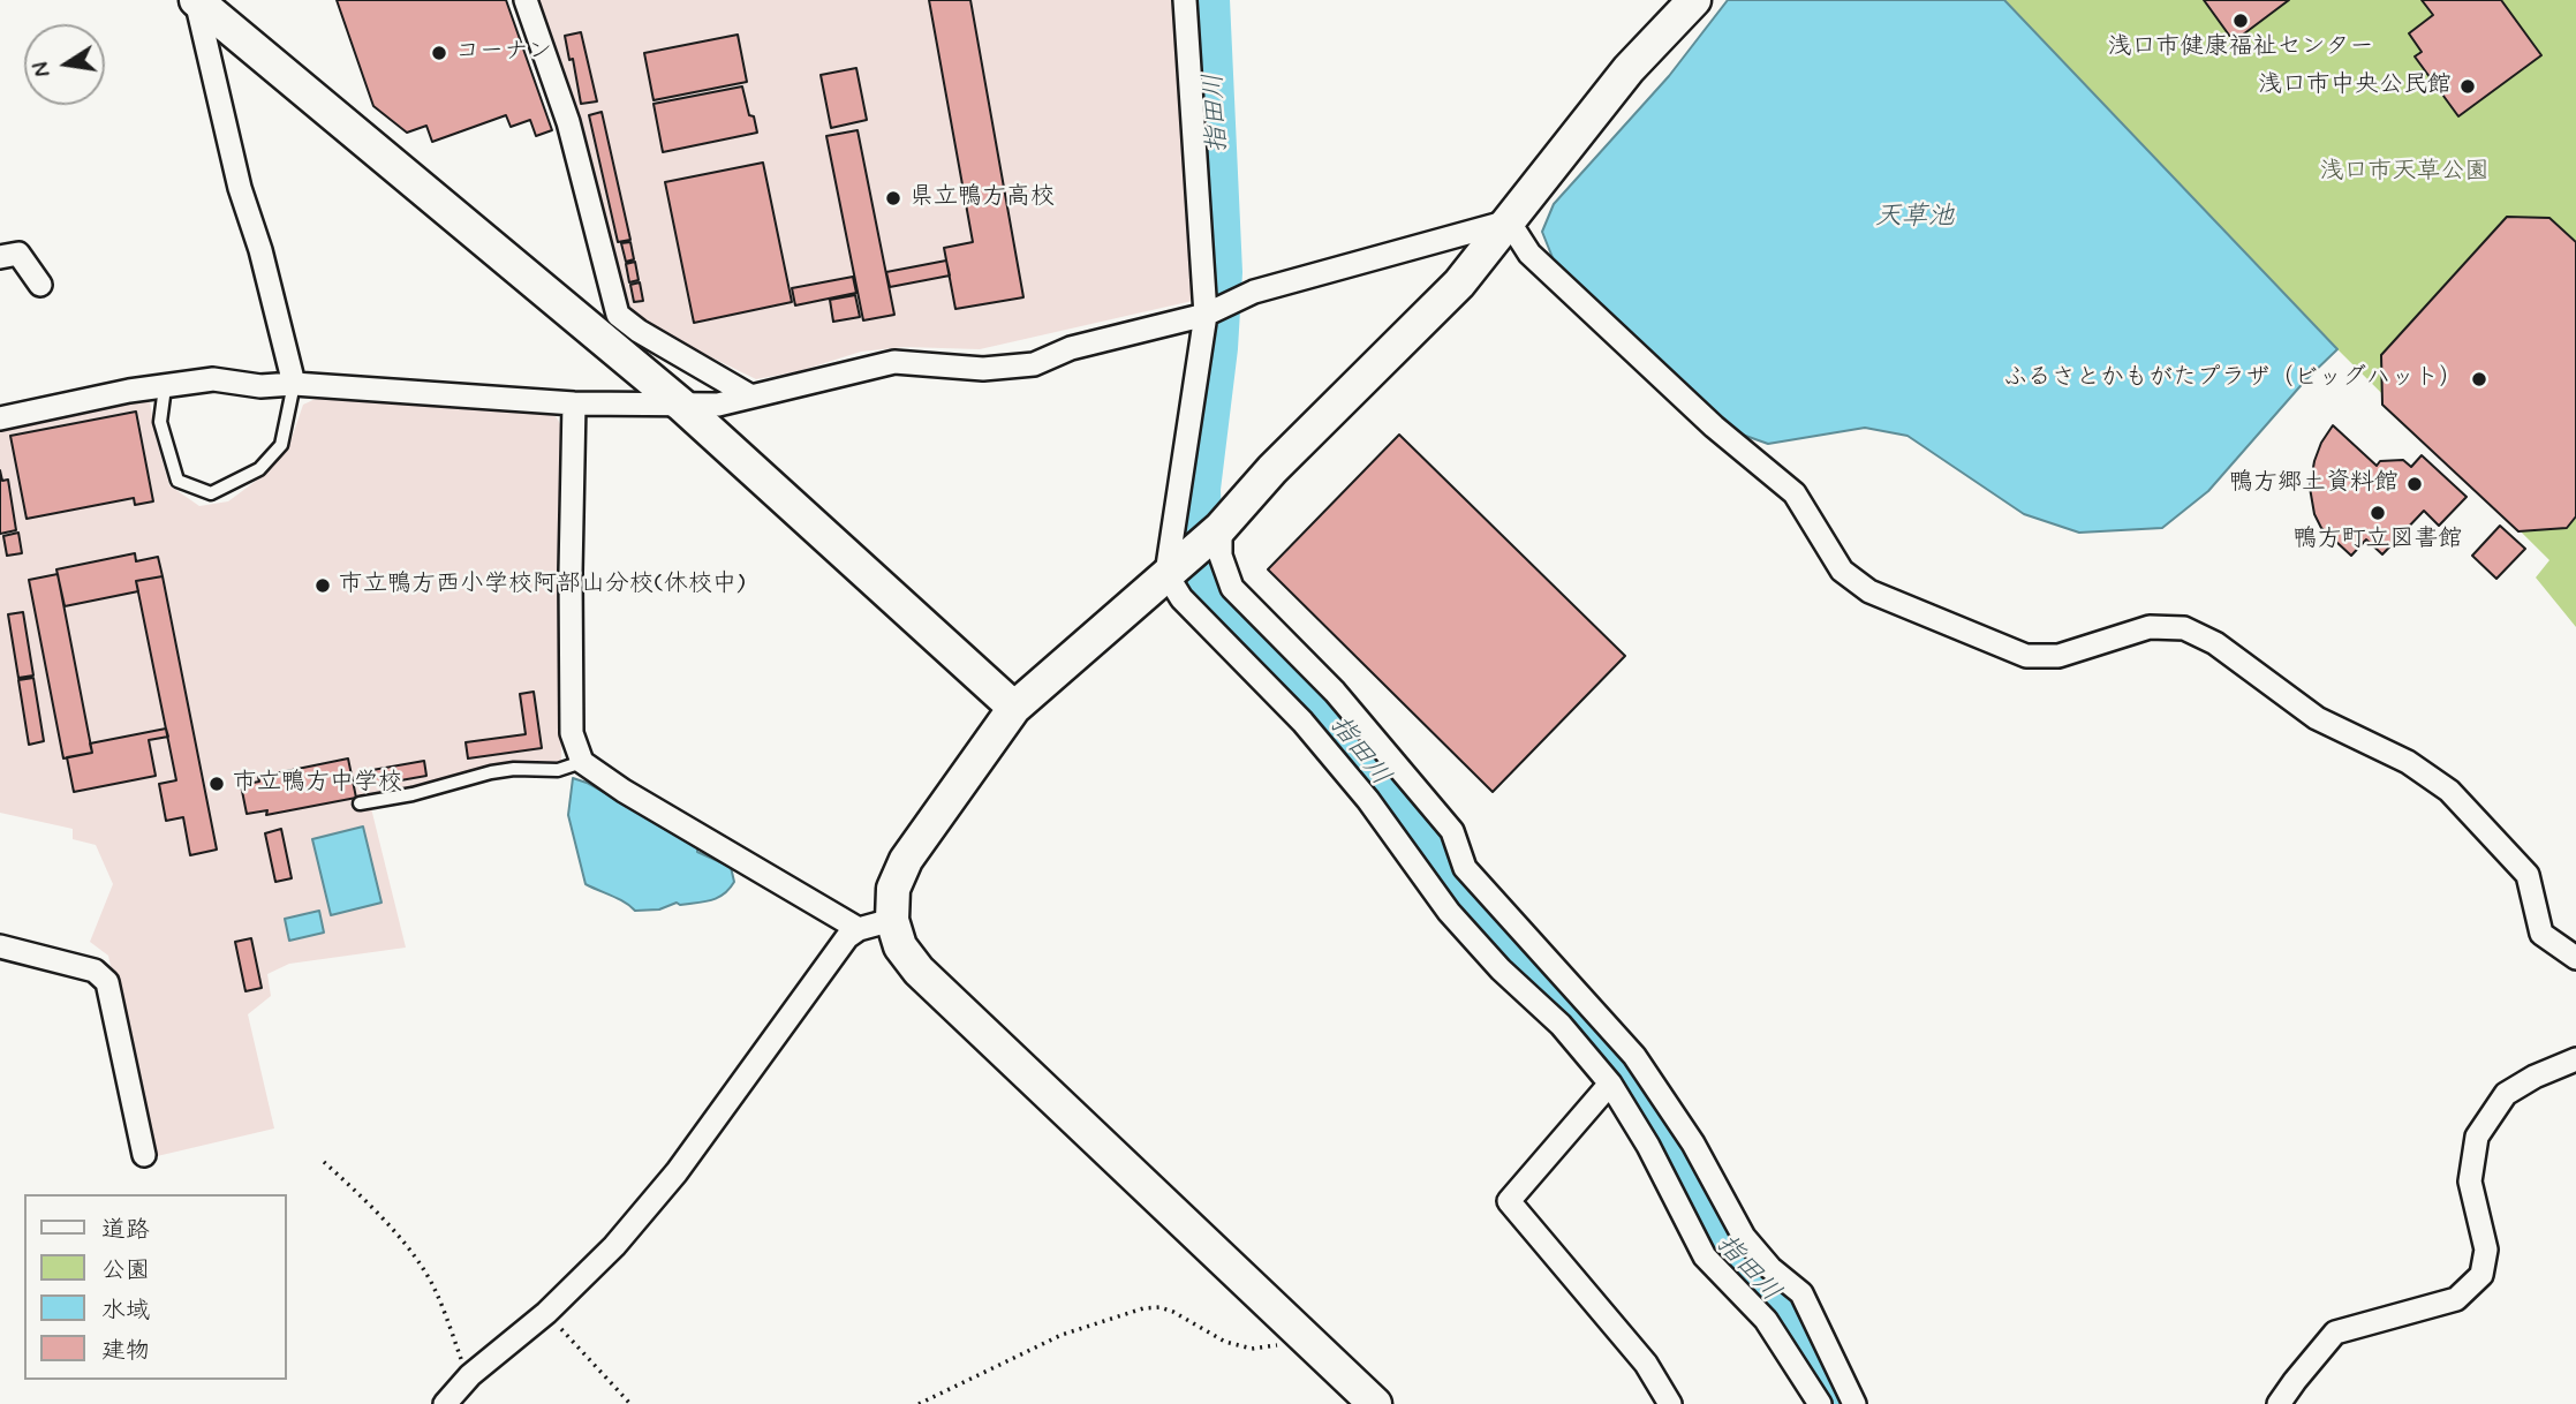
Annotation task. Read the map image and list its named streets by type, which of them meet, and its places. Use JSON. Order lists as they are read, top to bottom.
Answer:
{
  "water": ["指田川", "天草池"],
  "parks": ["浅口市天草公園"],
  "places": [
    "浅口市健康福祉センター",
    "コーナン",
    "浅口市中央公民館",
    "県立鴨方高校",
    "ふるさとかもがたプラザ（ビッグハット）",
    "鴨方郷土資料館",
    "鴨方町立図書館",
    "市立鴨方西小学校阿部山分校(休校中)",
    "市立鴨方中学校"
  ],
  "legend": [
    "道路",
    "公園",
    "水域",
    "建物"
  ],
  "north": "left"
}
